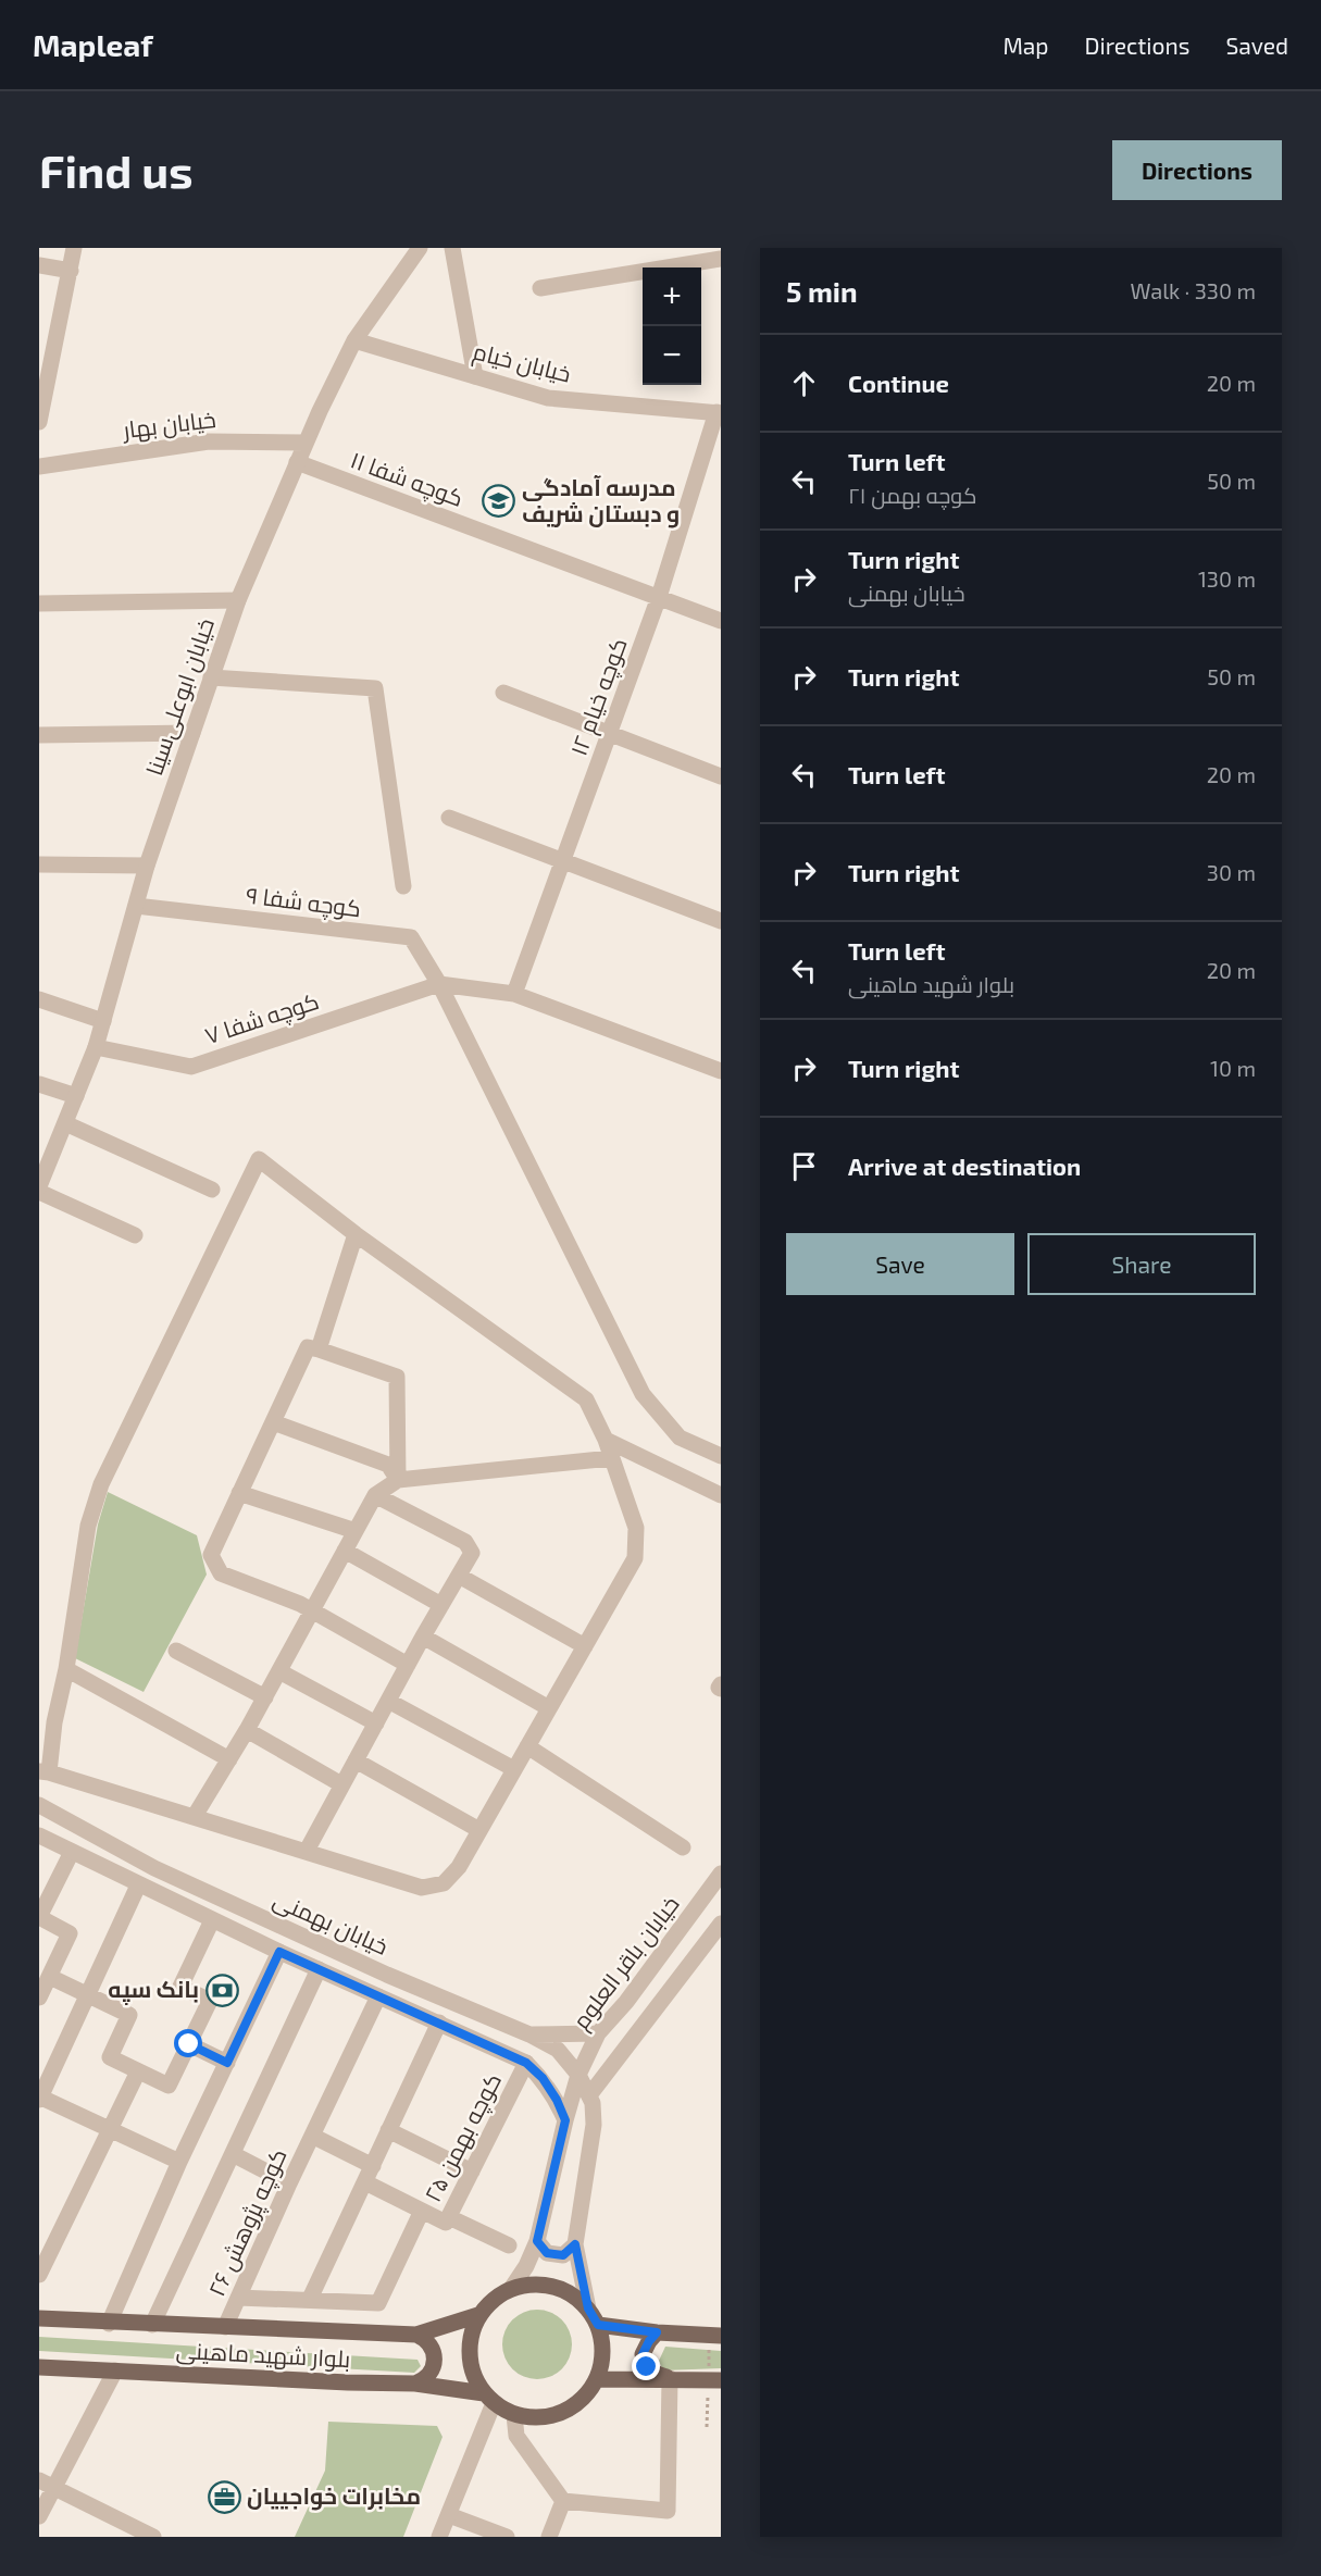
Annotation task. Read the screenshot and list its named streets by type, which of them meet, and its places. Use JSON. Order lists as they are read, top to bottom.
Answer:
{
  "streets": {
    "main road": ["بلوار شهید ماهینی"],
    "street": [
      "خیابان خیام",
      "خیابان بهار",
      "کوچه شفا ۱۱",
      "خیابان ابوعلی‌سینا",
      "کوچه خیام ۱۲",
      "کوچه شفا ۹",
      "کوچه شفا ۷",
      "خیابان بهمنی",
      "خیابان باقر العلوم",
      "کوچه بهمن ۲۵",
      "کوچه پژوهش ۲۶"
    ]
  },
  "crossings": [
    ["خیابان خیام", "خیابان ابوعلی‌سینا"],
    ["خیابان خیام", "کوچه خیام ۱۲"],
    ["خیابان بهار", "خیابان ابوعلی‌سینا"],
    ["کوچه شفا ۱۱", "خیابان ابوعلی‌سینا"],
    ["کوچه شفا ۱۱", "کوچه خیام ۱۲"],
    ["خیابان ابوعلی‌سینا", "کوچه شفا ۹"],
    ["خیابان ابوعلی‌سینا", "کوچه شفا ۷"],
    ["کوچه شفا ۹", "کوچه شفا ۷"],
    ["خیابان بهمنی", "خیابان باقر العلوم"],
    ["خیابان بهمنی", "کوچه بهمن ۲۵"],
    ["خیابان بهمنی", "کوچه پژوهش ۲۶"],
    ["خیابان باقر العلوم", "بلوار شهید ماهینی"],
    ["کوچه پژوهش ۲۶", "بلوار شهید ماهینی"]
  ],
  "places": {
    "school or university": ["مدرسه آمادگی و دبستان شریف"],
    "bank": ["بانک سپه"],
    "office": ["مخابرات خواجییان"]
  },
  "page": {
    "header": "Mapleaf",
    "nav": ["Map", "Directions", "Saved"],
    "buttons": [
      "Directions",
      ["Save", "Share"]
    ],
    "title": "Find us",
    "heading": ["5 min", "Walk · 330 m"],
    "map_buttons": ["+", "−"],
    "list": [
      ["Continue", "20 m"],
      ["Turn left", "کوچه بهمن ۲۱", "50 m"],
      ["Turn right", "خیابان بهمنی", "130 m"],
      ["Turn right", "50 m"],
      ["Turn left", "20 m"],
      ["Turn right", "30 m"],
      ["Turn left", "بلوار شهید ماهینی", "20 m"],
      ["Turn right", "10 m"],
      "Arrive at destination"
    ]
  }
}
